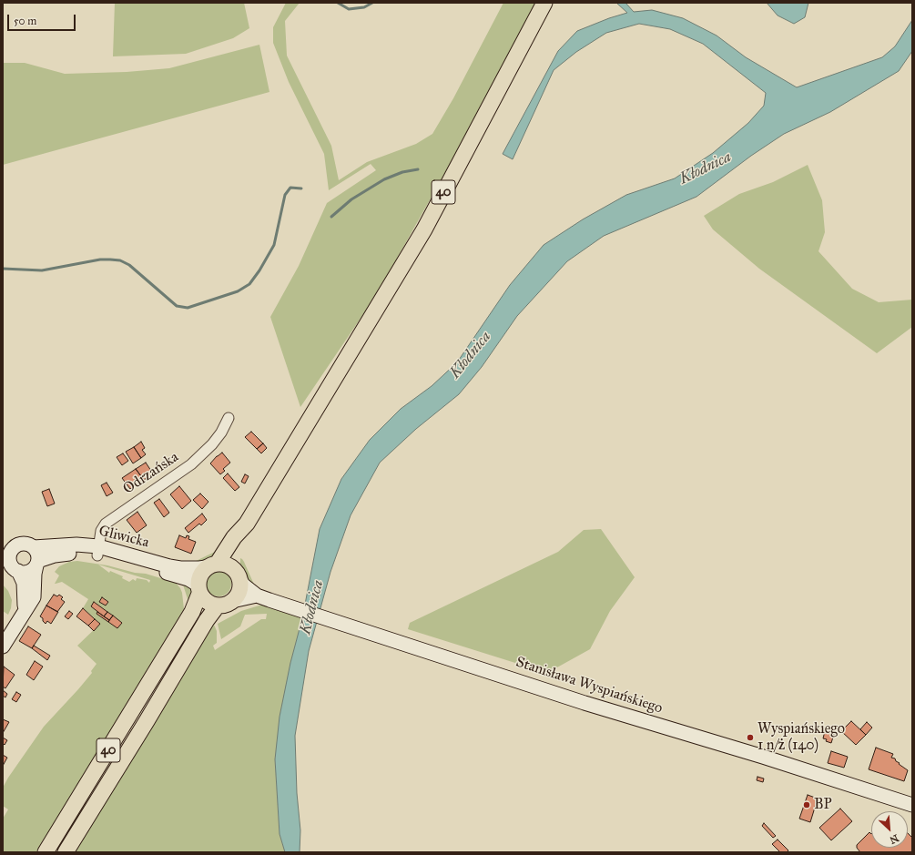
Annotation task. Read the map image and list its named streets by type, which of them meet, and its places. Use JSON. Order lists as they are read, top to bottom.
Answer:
{
  "streets": {
    "main road": ["40", "Gliwicka", "Stanisława Wyspiańskiego"],
    "street": ["Odrzańska"]
  },
  "crossings": [
    ["40", "Gliwicka"],
    ["40", "Stanisława Wyspiańskiego"],
    ["Odrzańska", "Gliwicka"],
    ["Gliwicka", "Stanisława Wyspiańskiego"]
  ],
  "water": ["Kłodnica"],
  "places": ["Wyspiańskiego 1 n/ż (140)", "BP"],
  "scale_bar": "50 m",
  "north": "bottom right"
}
